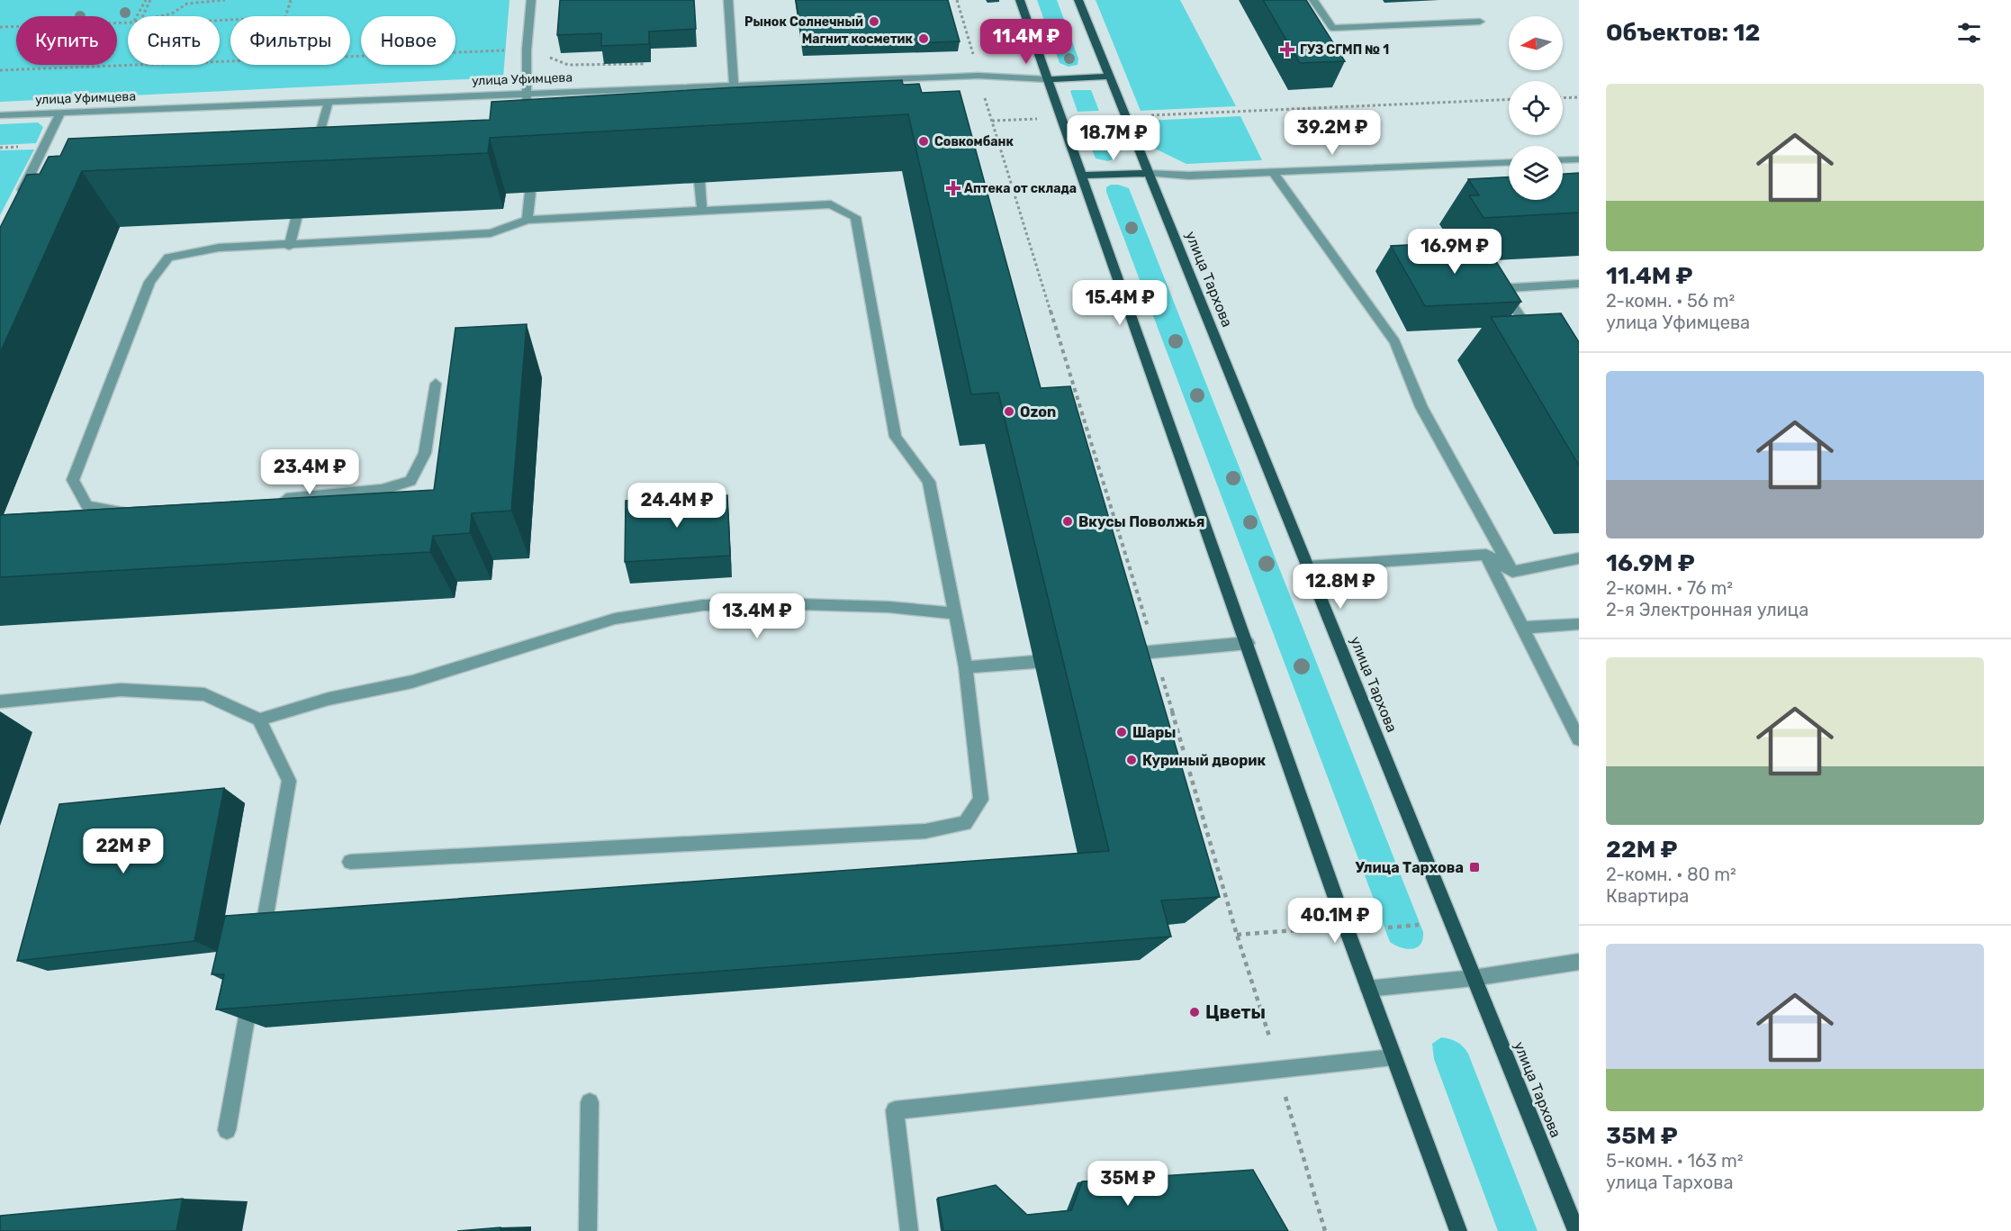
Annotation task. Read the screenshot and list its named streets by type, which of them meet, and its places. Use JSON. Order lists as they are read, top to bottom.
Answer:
{
  "streets": {
    "main road": ["улица Тархова"],
    "street": ["улица Уфимцева"]
  },
  "places": {
    "other": [
      "Рынок Солнечный",
      "Магнит косметик",
      "Совкомбанк",
      "Ozon",
      "Вкусы Поволжья",
      "Шары",
      "Куриный дворик",
      "Цветы"
    ],
    "health": ["ГУЗ СГМП № 1", "Аптека от склада"],
    "transit": ["Улица Тархова"]
  },
  "north": "left",
  "page": {
    "heading": "Объектов: 12",
    "chip": [
      "Купить",
      "Снять",
      "Фильтры",
      "Новое"
    ],
    "price": [
      "11.4M ₽",
      "39.2M ₽",
      "18.7M ₽",
      "16.9M ₽",
      "15.4M ₽",
      "23.4M ₽",
      "24.4M ₽",
      "12.8M ₽",
      "13.4M ₽",
      "22M ₽",
      "40.1M ₽",
      "35M ₽"
    ],
    "list": [
      {
        "name": "11.4M ₽",
        "note": "2-комн. · 56 m² · улица Уфимцева"
      },
      {
        "name": "16.9M ₽",
        "note": "2-комн. · 76 m² · 2-я Электронная улица"
      },
      {
        "name": "22M ₽",
        "note": "2-комн. · 80 m² · Квартира"
      },
      {
        "name": "35M ₽",
        "note": "5-комн. · 163 m² · улица Тархова"
      }
    ]
  }
}
